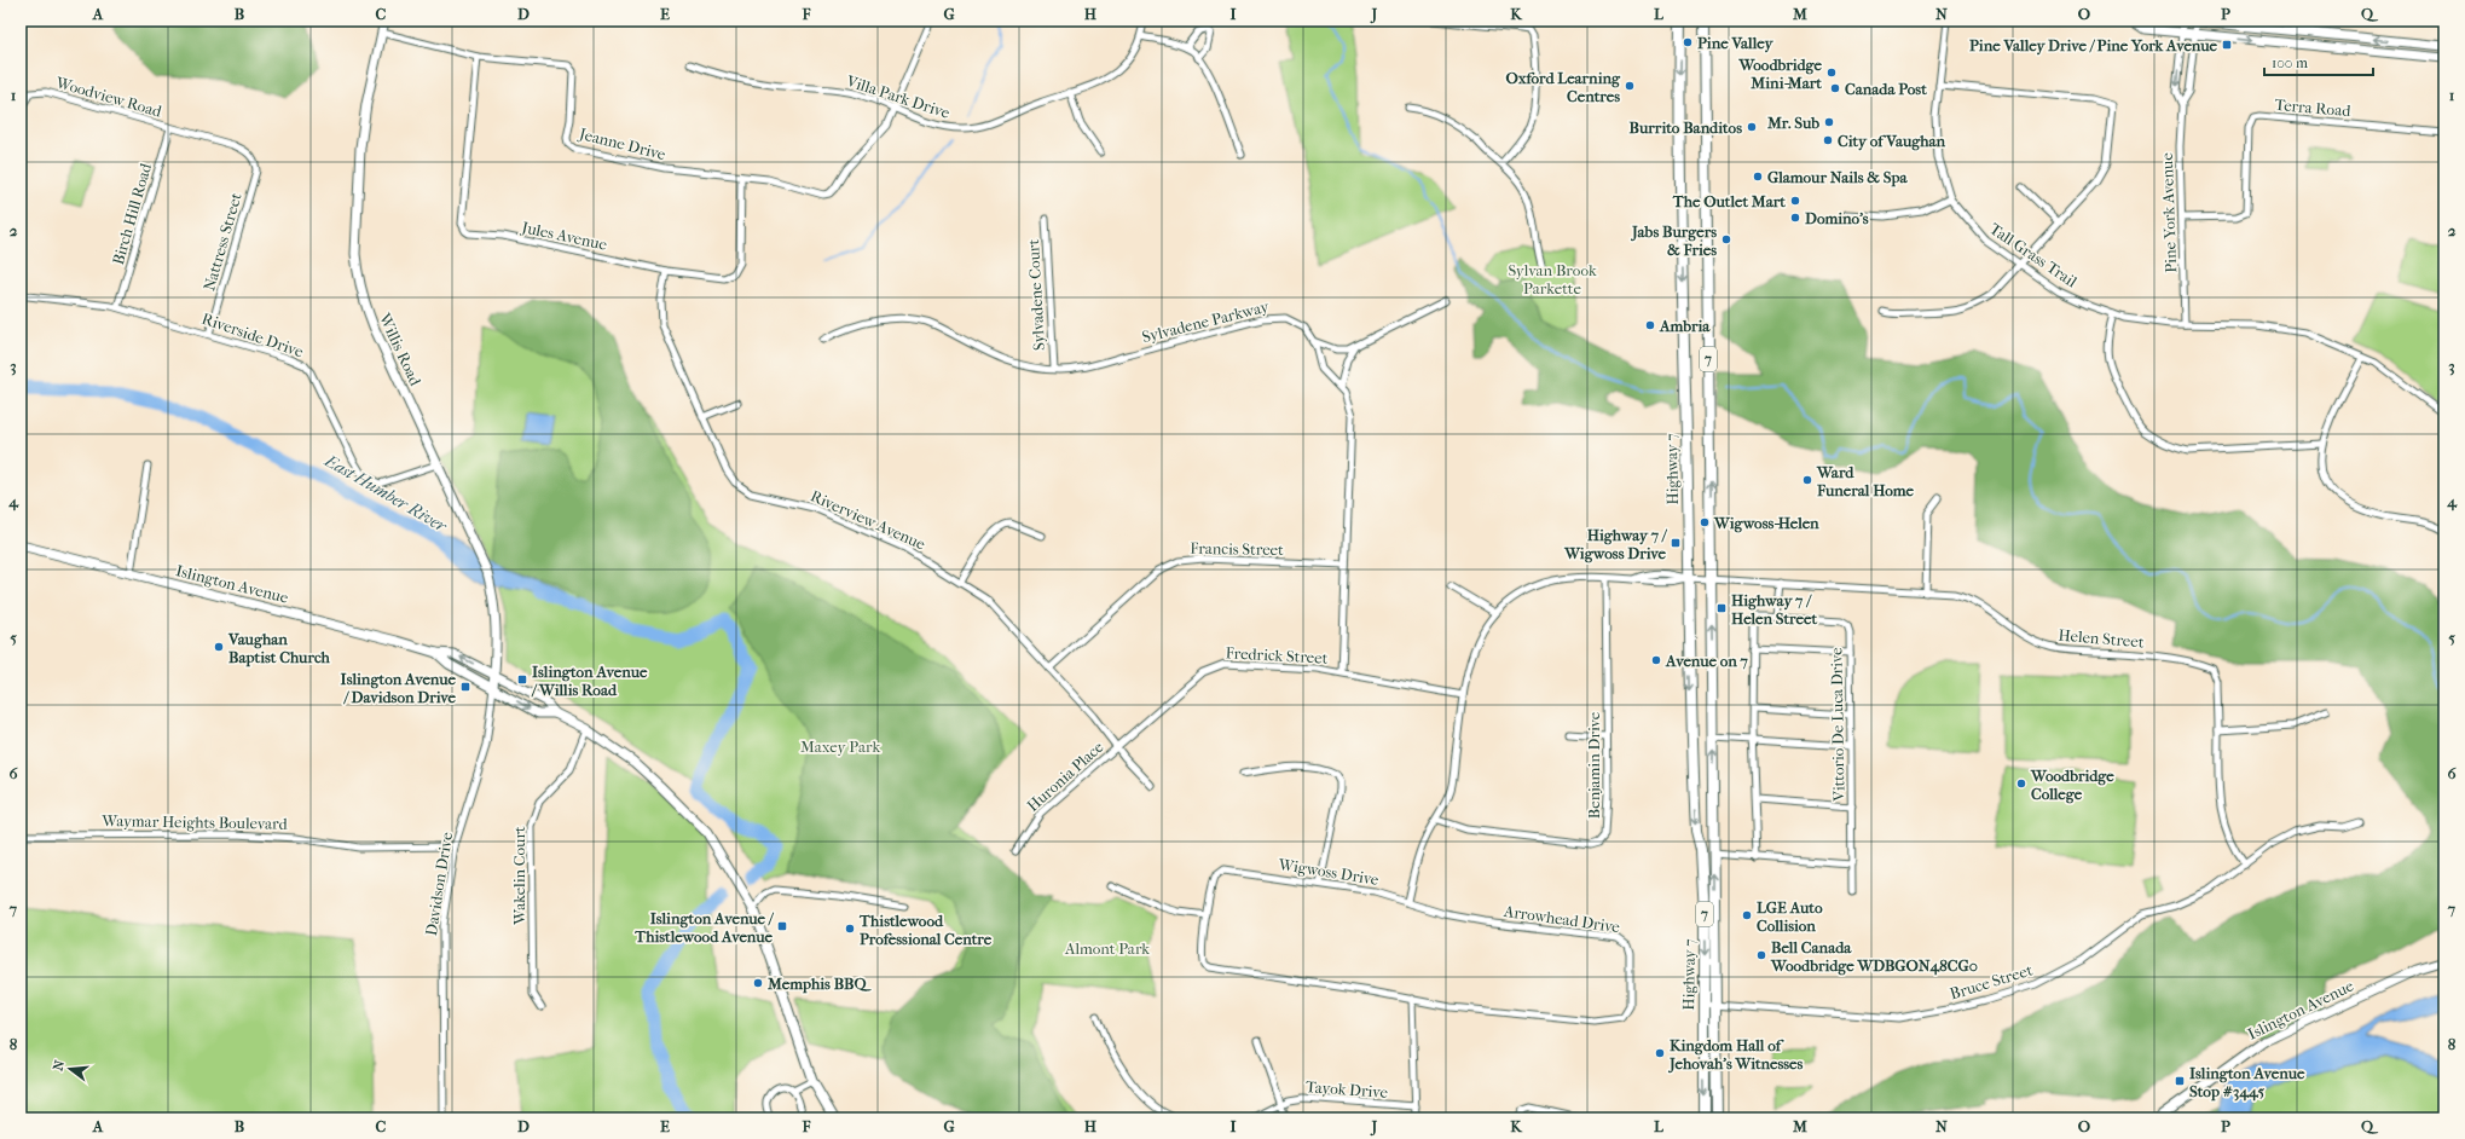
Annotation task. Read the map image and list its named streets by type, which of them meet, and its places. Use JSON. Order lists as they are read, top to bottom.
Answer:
{
  "streets": {
    "main road": [
      "Willis Road",
      "7",
      "Highway 7",
      "Islington Avenue"
    ],
    "street": [
      "Woodview Road",
      "Villa Park Drive",
      "Terra Road",
      "Jeanne Drive",
      "Pine York Avenue",
      "Birch Hill Road",
      "Jules Avenue",
      "Nattress Street",
      "Tall Grass Trail",
      "Sylvadene Court",
      "Sylvadene Parkway",
      "Riverside Drive",
      "Riverview Avenue",
      "Francis Street",
      "Helen Street",
      "Fredrick Street",
      "Vittorio De Luca Drive",
      "Benjamin Drive",
      "Huronia Place",
      "Waymar Heights Boulevard",
      "Wigwoss Drive",
      "Wakelin Court",
      "Davidson Drive",
      "Arrowhead Drive",
      "Bruce Street",
      "Tayok Drive"
    ]
  },
  "crossings": [
    ["Woodview Road", "Birch Hill Road"],
    ["Woodview Road", "Nattress Street"],
    ["Villa Park Drive", "Jeanne Drive"],
    ["Terra Road", "Pine York Avenue"],
    ["Jeanne Drive", "Jules Avenue"],
    ["Jeanne Drive", "Willis Road"],
    ["Pine York Avenue", "Tall Grass Trail"],
    ["Birch Hill Road", "Nattress Street"],
    ["Birch Hill Road", "Riverside Drive"],
    ["Jules Avenue", "Riverview Avenue"],
    ["Nattress Street", "Riverside Drive"],
    ["Sylvadene Court", "Sylvadene Parkway"],
    ["Sylvadene Parkway", "Francis Street"],
    ["Sylvadene Parkway", "Fredrick Street"],
    ["Riverside Drive", "Willis Road"],
    ["Willis Road", "Islington Avenue"],
    ["Willis Road", "Davidson Drive"],
    ["Highway 7", "Helen Street"],
    ["Highway 7", "Bruce Street"],
    ["Riverview Avenue", "Francis Street"],
    ["Riverview Avenue", "Fredrick Street"],
    ["Riverview Avenue", "Huronia Place"],
    ["Islington Avenue", "Wakelin Court"],
    ["Islington Avenue", "Davidson Drive"],
    ["Helen Street", "Bruce Street"],
    ["Fredrick Street", "Huronia Place"],
    ["Waymar Heights Boulevard", "Davidson Drive"],
    ["Wigwoss Drive", "Arrowhead Drive"]
  ],
  "water": ["East Humber River"],
  "parks": ["Sylvan Brook Parkette", "Maxey Park", "Almont Park"],
  "places": {
    "other": [
      "Pine Valley",
      "Woodbridge Mini-Mart",
      "Oxford Learning Centres",
      "Canada Post",
      "Mr. Sub",
      "Burrito Banditos",
      "City of Vaughan",
      "Glamour Nails & Spa",
      "The Outlet Mart",
      "Domino's",
      "Jabs Burgers & Fries",
      "Ambria",
      "Ward Funeral Home",
      "Wigwoss-Helen",
      "Vaughan Baptist Church",
      "Avenue on 7",
      "Woodbridge College",
      "LGE Auto Collision",
      "Thistlewood Professional Centre",
      "Bell Canada Woodbridge WDBGON48CG0",
      "Memphis BBQ",
      "Kingdom Hall of Jehovah's Witnesses"
    ],
    "transit": [
      "Pine Valley Drive / Pine York Avenue",
      "Highway 7 / Wigwoss Drive",
      "Highway 7 / Helen Street",
      "Islington Avenue / Willis Road",
      "Islington Avenue / Davidson Drive",
      "Islington Avenue / Thistlewood Avenue",
      "Islington Avenue Stop #3445"
    ]
  },
  "scale_bar": "100 m",
  "north": "left",
  "grid": {
    "columns": [
      "A",
      "B",
      "C",
      "D",
      "E",
      "F",
      "G",
      "H",
      "I",
      "J",
      "K",
      "L",
      "M",
      "N",
      "O",
      "P",
      "Q"
    ],
    "rows": [
      "1",
      "2",
      "3",
      "4",
      "5",
      "6",
      "7",
      "8"
    ]
  }
}
